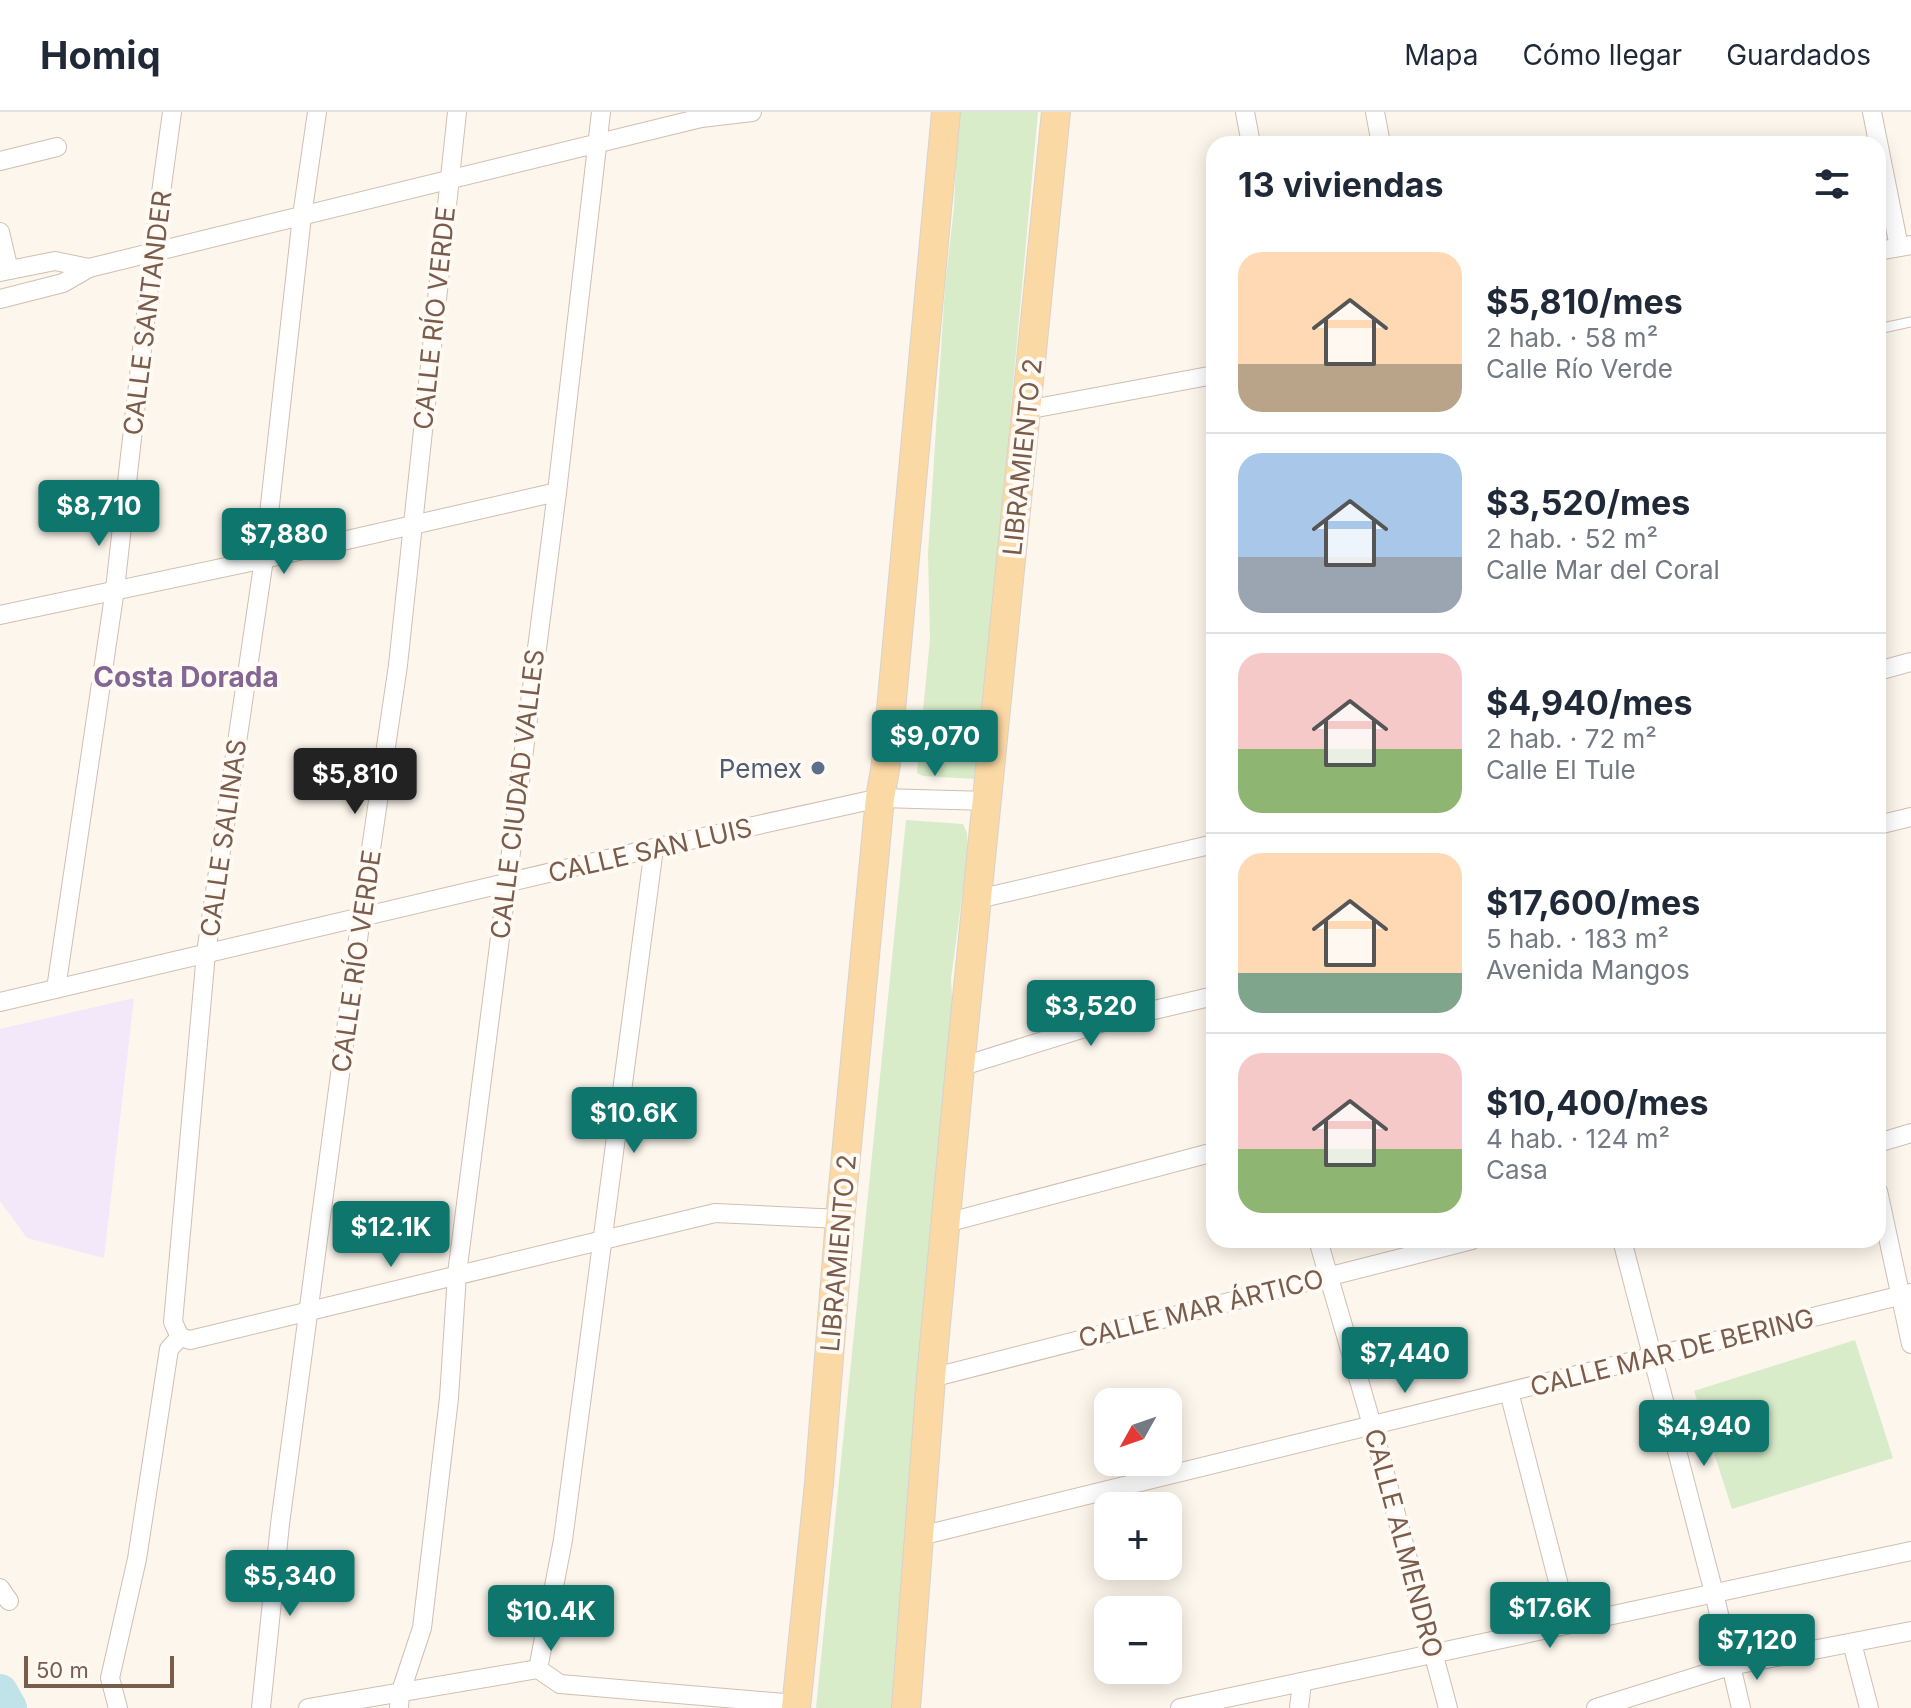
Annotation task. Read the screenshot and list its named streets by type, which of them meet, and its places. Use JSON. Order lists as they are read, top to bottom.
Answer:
{
  "streets": {
    "main road": ["LIBRAMIENTO 2"],
    "street": [
      "CALLE SANTANDER",
      "CALLE RÍO VERDE",
      "CALLE CIUDAD VALLES",
      "CALLE SALINAS",
      "CALLE SAN LUIS",
      "CALLE MAR ÁRTICO",
      "CALLE MAR DE BERING",
      "CALLE ALMENDRO"
    ]
  },
  "crossings": [
    ["CALLE SANTANDER", "CALLE SAN LUIS"],
    ["CALLE RÍO VERDE", "CALLE SAN LUIS"],
    ["LIBRAMIENTO 2", "CALLE SAN LUIS"],
    ["LIBRAMIENTO 2", "CALLE MAR ÁRTICO"],
    ["LIBRAMIENTO 2", "CALLE MAR DE BERING"],
    ["CALLE CIUDAD VALLES", "CALLE SAN LUIS"],
    ["CALLE SALINAS", "CALLE SAN LUIS"],
    ["CALLE MAR ÁRTICO", "CALLE ALMENDRO"],
    ["CALLE MAR DE BERING", "CALLE ALMENDRO"]
  ],
  "districts": ["Costa Dorada"],
  "places": ["Pemex"],
  "scale_bar": "50 m",
  "north": "bottom left",
  "page": {
    "header": "Homiq",
    "nav": ["Mapa", "Cómo llegar", "Guardados"],
    "heading": "13 viviendas",
    "list": [
      {
        "name": "$5,810/mes",
        "note": "2 hab. · 58 m² · Calle Río Verde"
      },
      {
        "name": "$3,520/mes",
        "note": "2 hab. · 52 m² · Calle Mar del Coral"
      },
      {
        "name": "$4,940/mes",
        "note": "2 hab. · 72 m² · Calle El Tule"
      },
      {
        "name": "$17,600/mes",
        "note": "5 hab. · 183 m² · Avenida Mangos"
      },
      {
        "name": "$10,400/mes",
        "note": "4 hab. · 124 m² · Casa"
      }
    ],
    "price": [
      "$8,710",
      "$7,880",
      "$9,070",
      "$5,810",
      "$3,520",
      "$10.6K",
      "$12.1K",
      "$7,440",
      "$4,940",
      "$5,340",
      "$17.6K",
      "$10.4K",
      "$7,120"
    ],
    "map_buttons": ["+", "−"],
    "scale": "50 m"
  }
}
